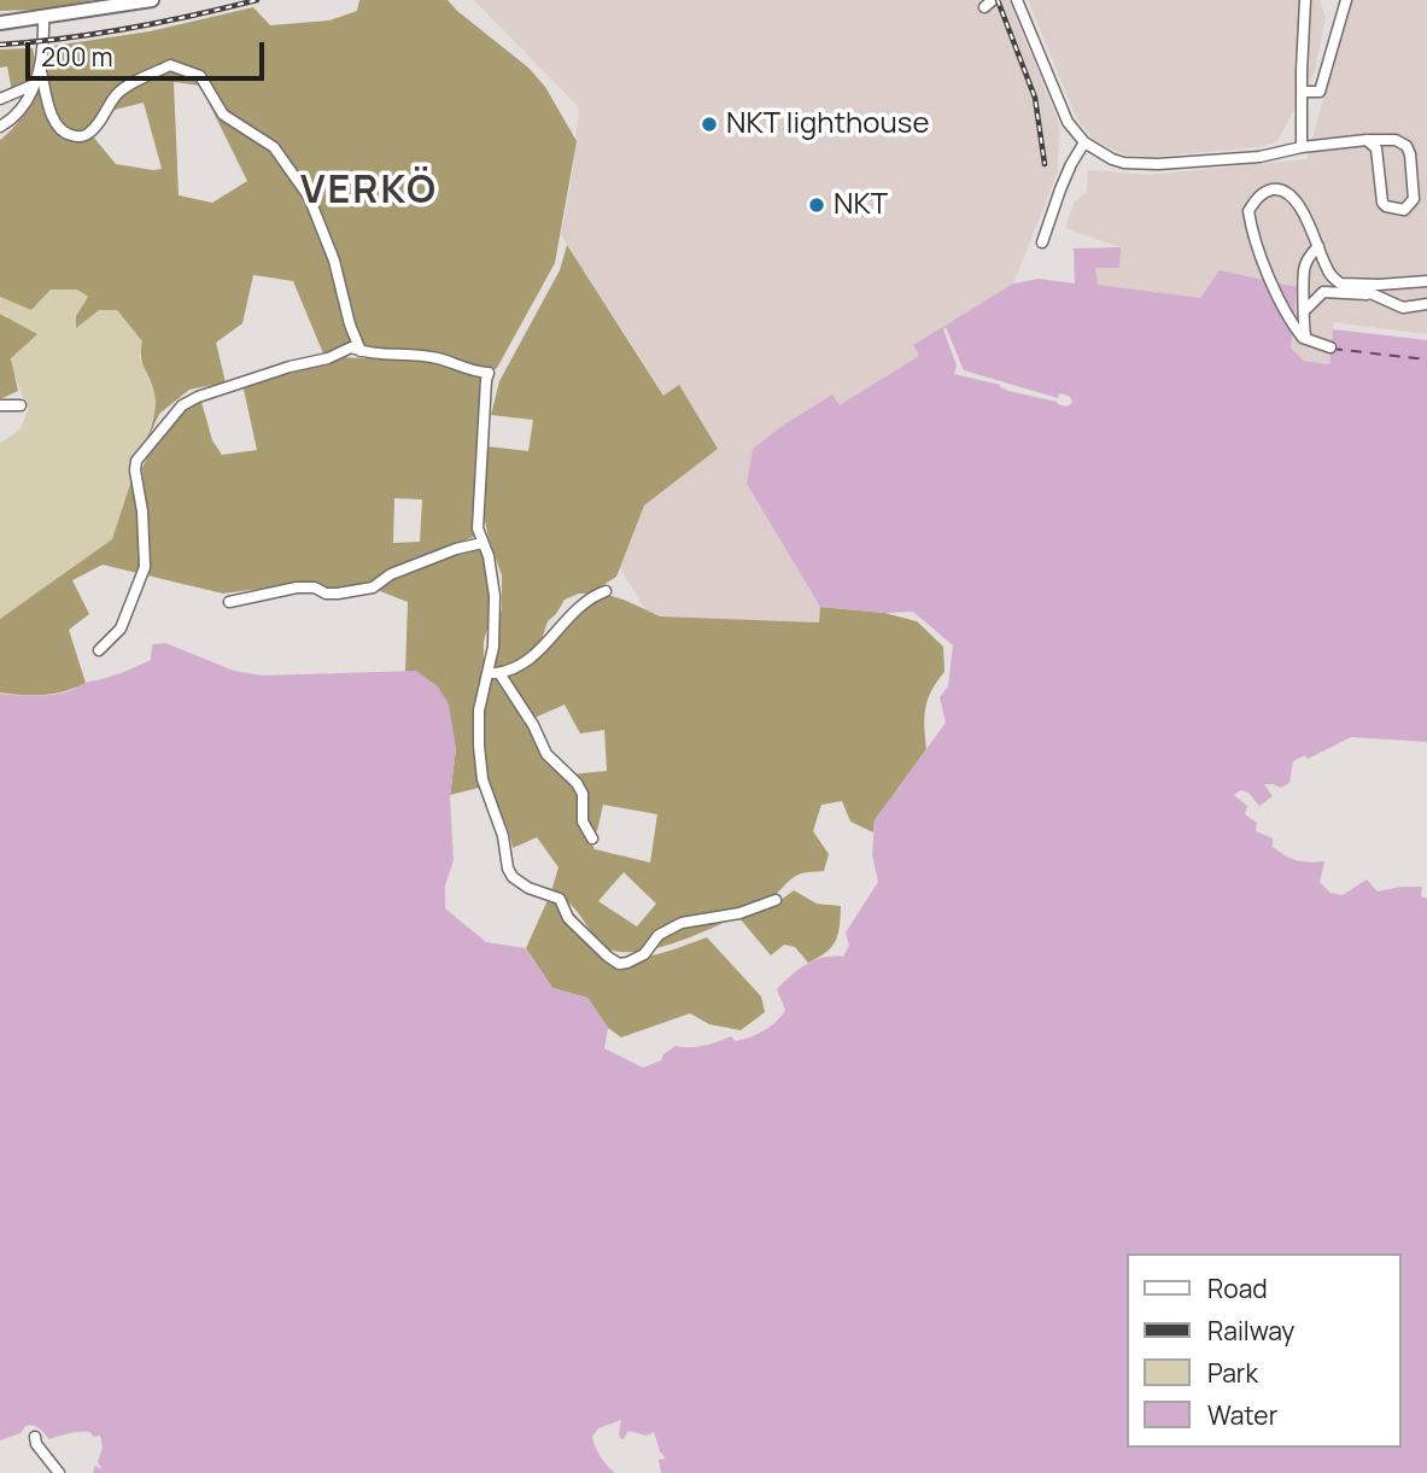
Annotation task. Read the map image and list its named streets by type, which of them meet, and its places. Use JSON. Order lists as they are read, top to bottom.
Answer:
{
  "districts": ["VERKÖ"],
  "places": ["NKT lighthouse", "NKT"],
  "legend": [
    "Road",
    "Railway",
    "Park",
    "Water"
  ],
  "scale_bar": "200 m"
}
